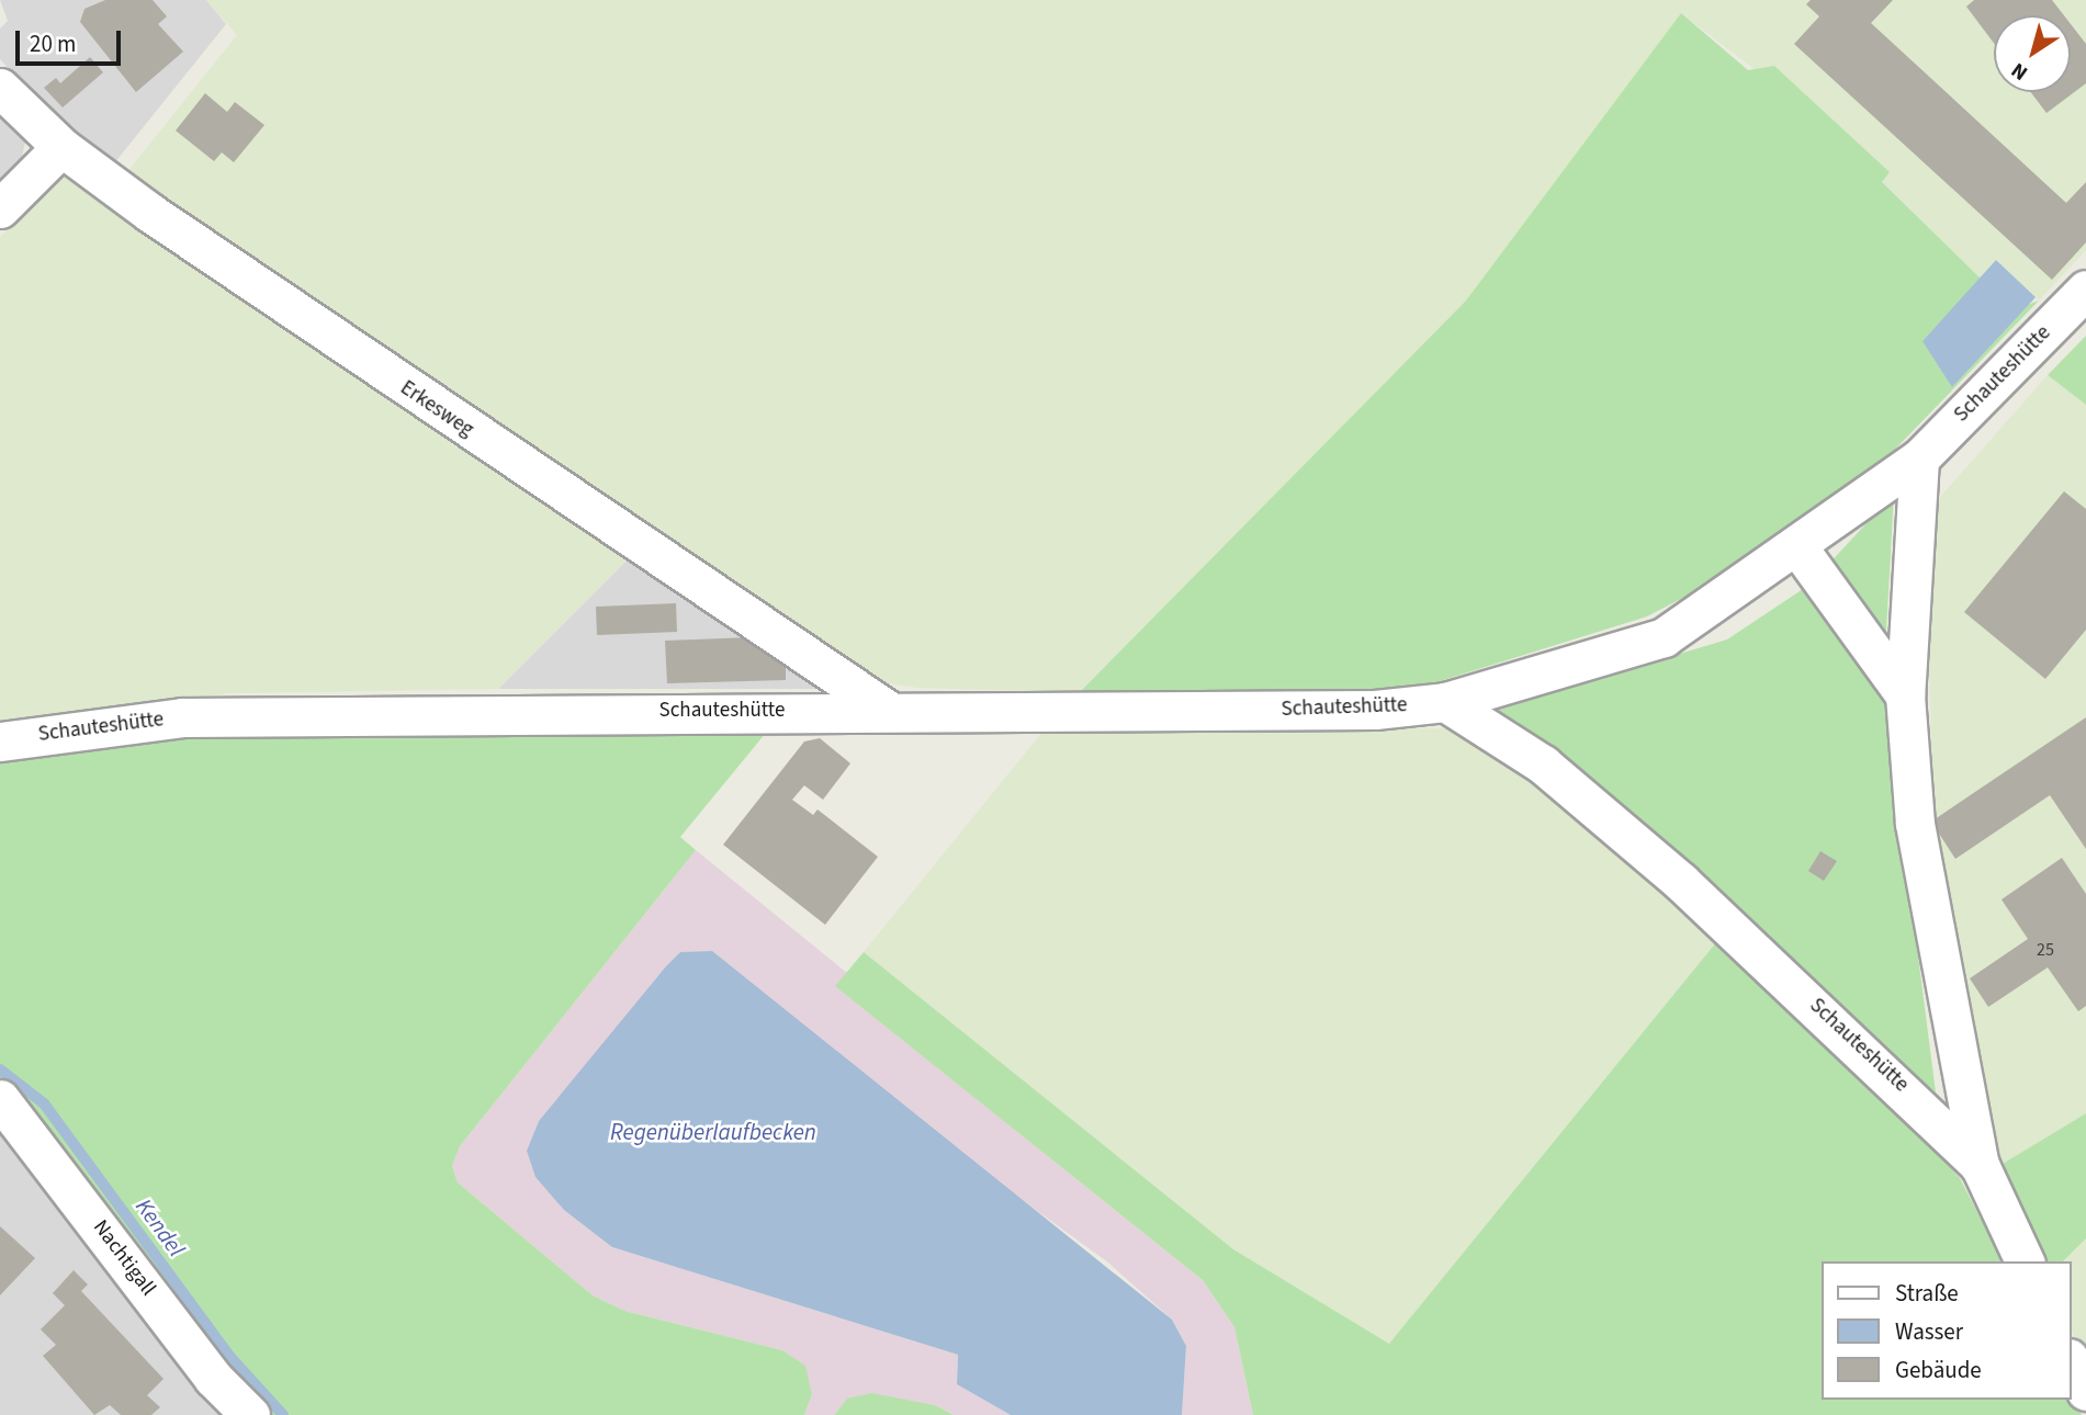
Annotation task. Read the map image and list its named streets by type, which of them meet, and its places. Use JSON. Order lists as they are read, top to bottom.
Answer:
{
  "streets": {
    "street": ["Schauteshütte", "Erkesweg", "Nachtigall"]
  },
  "crossings": [
    ["Schauteshütte", "Erkesweg"]
  ],
  "water": ["Regenüberlaufbecken", "Kendel"],
  "house_numbers": ["25"],
  "legend": ["Straße", "Wasser", "Gebäude"],
  "scale_bar": "20 m",
  "north": "bottom left"
}
